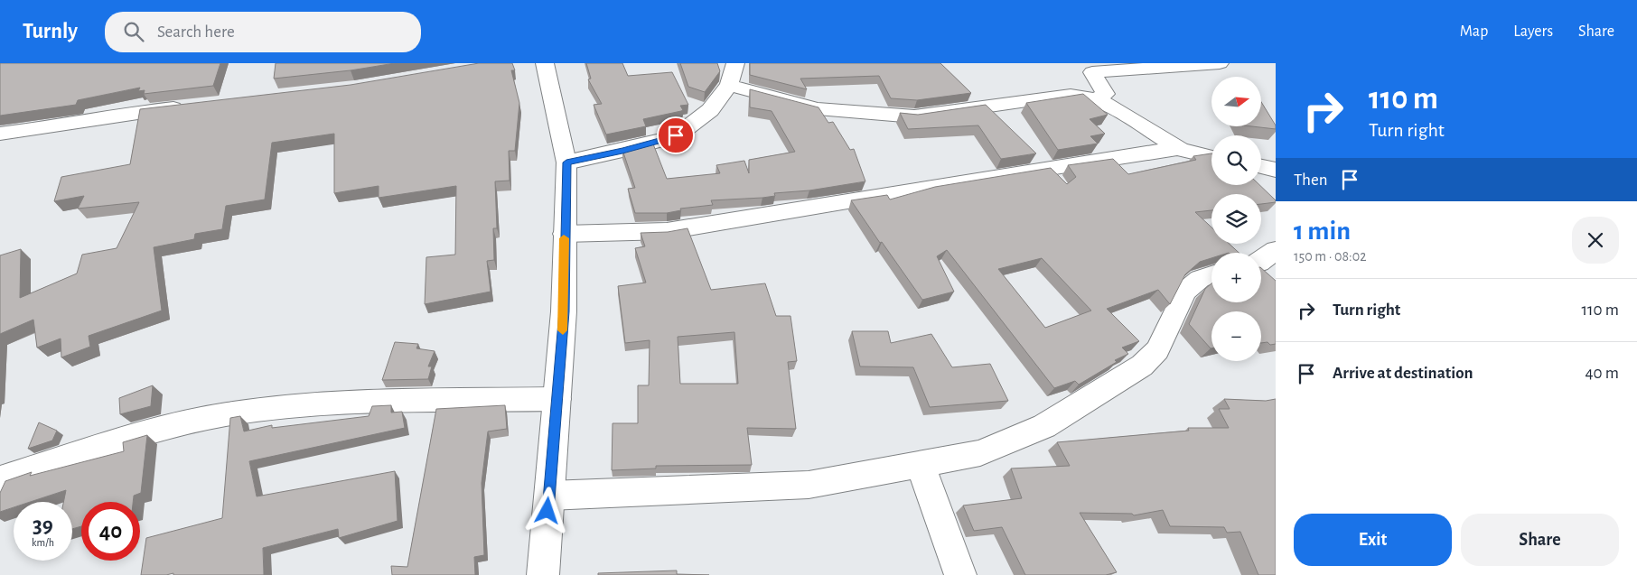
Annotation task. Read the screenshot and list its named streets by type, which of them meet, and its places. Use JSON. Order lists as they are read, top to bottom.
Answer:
{
  "north": "right",
  "page": {
    "header": "Turnly",
    "search": "Search here",
    "nav": ["Map", "Layers", "Share"],
    "turn": ["110 m", "Turn right"],
    "map_buttons": ["+", "−"],
    "then": "Then",
    "heading": ["1 min", "150 m · 08:02"],
    "list": [
      {
        "name": "Turn right",
        "value": "110 m"
      },
      {
        "name": "Arrive at destination",
        "value": "40 m"
      }
    ],
    "speed": "39 km/h",
    "limit": "40",
    "buttons": ["Exit", "Share"]
  }
}
